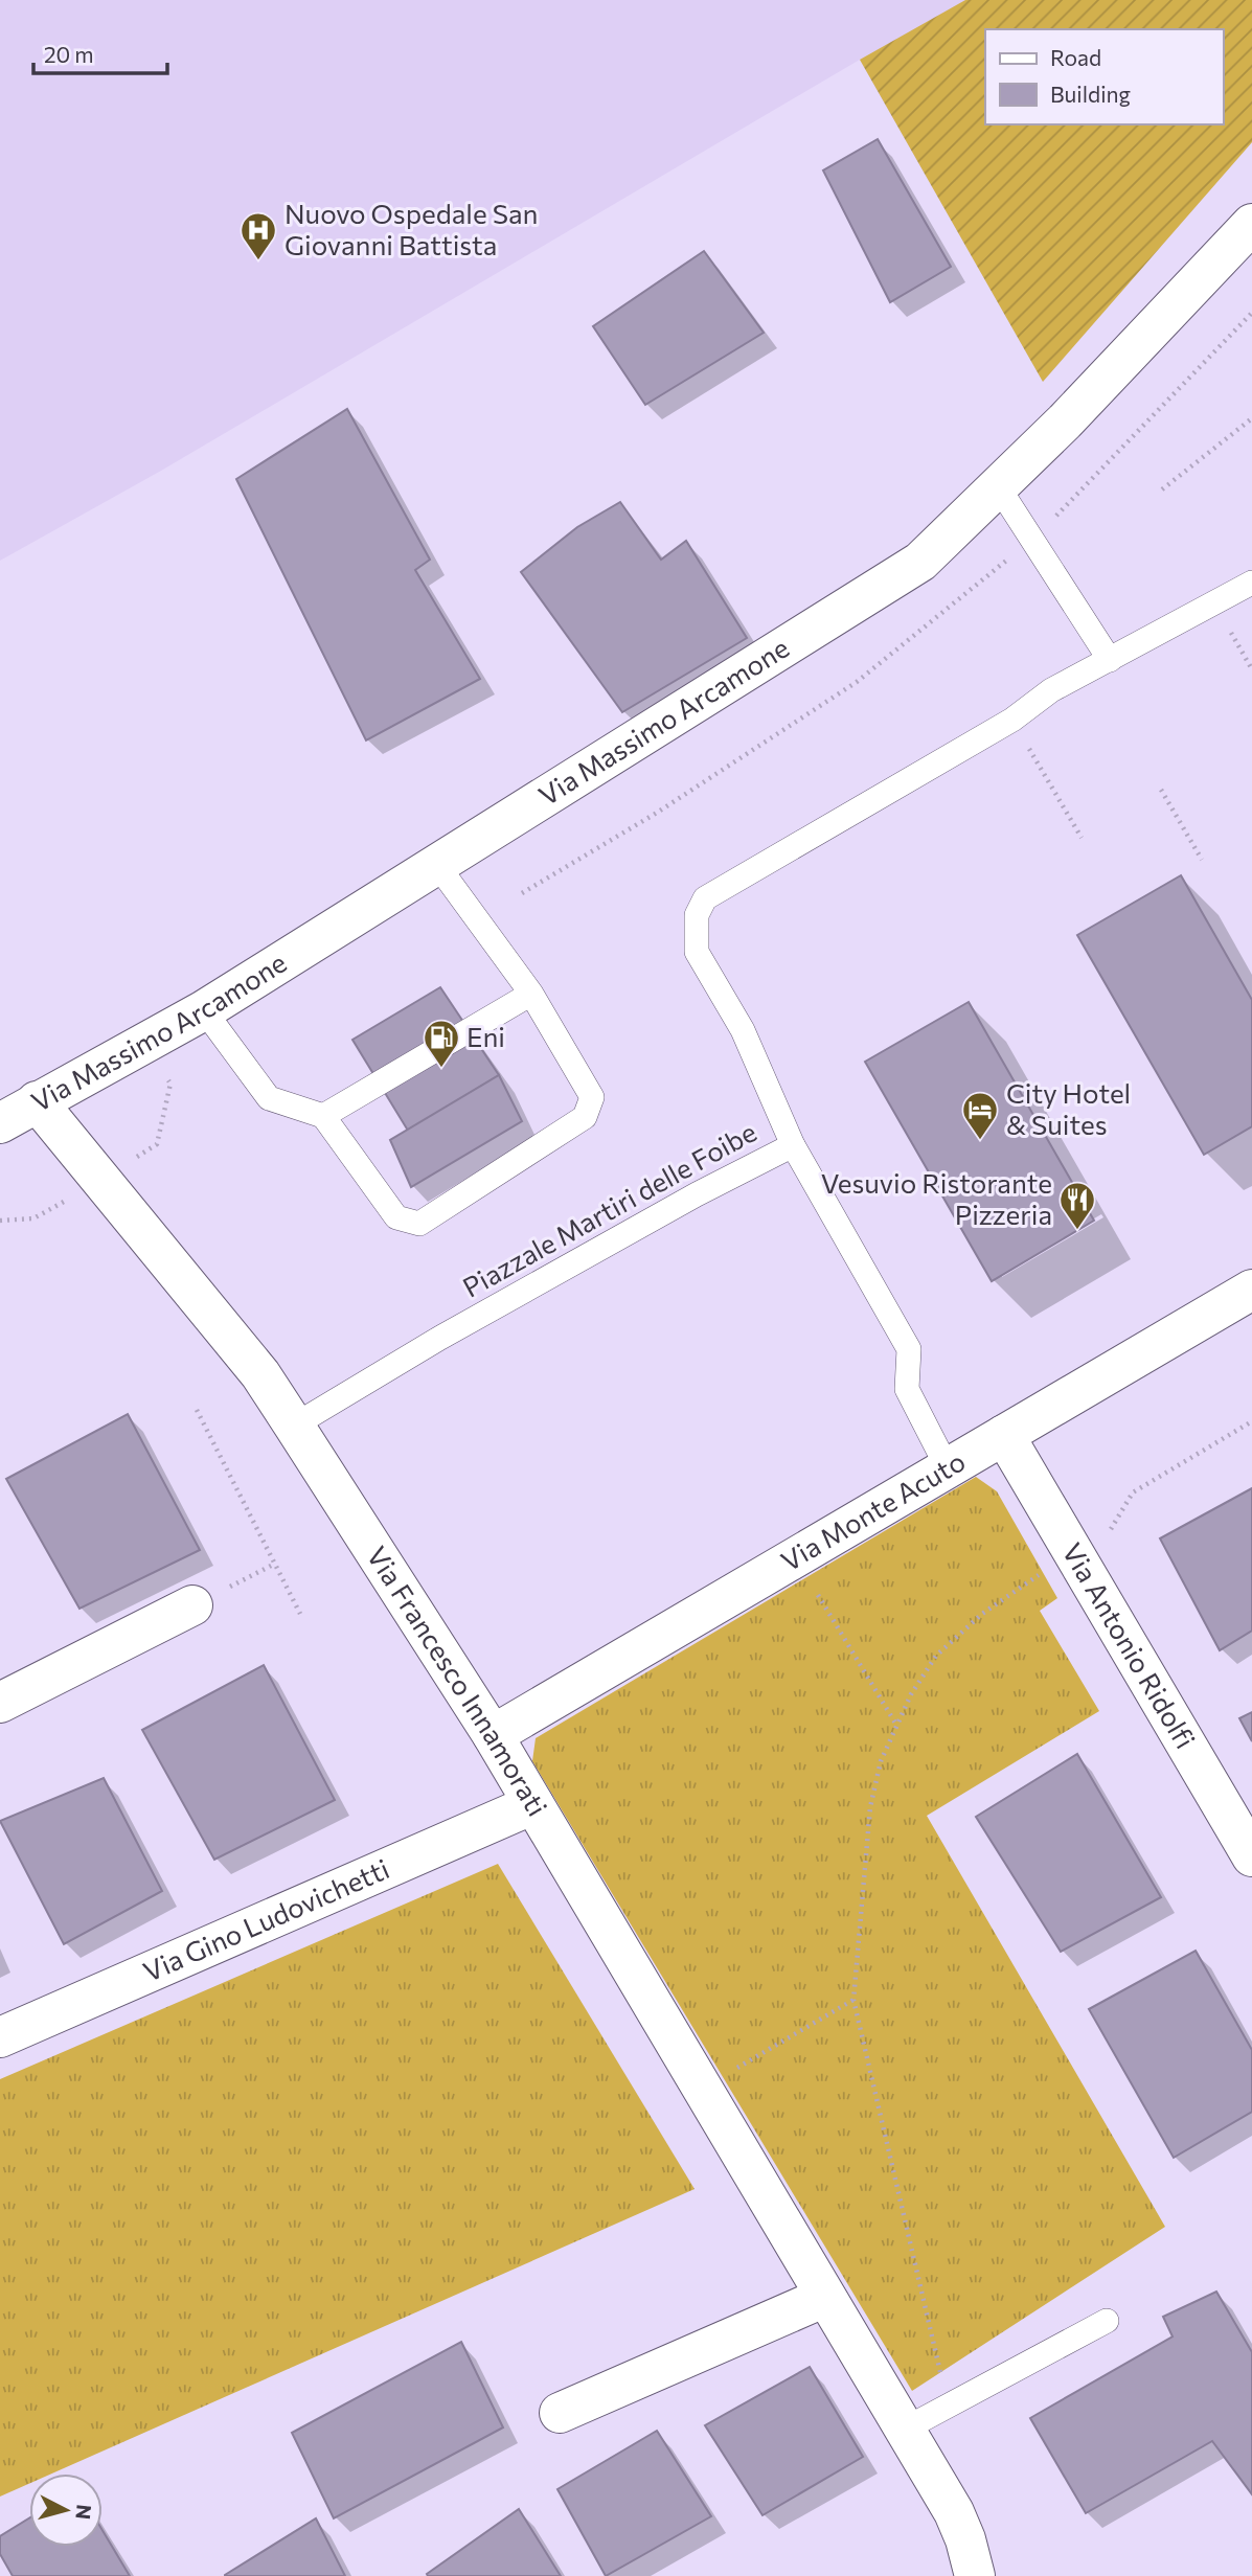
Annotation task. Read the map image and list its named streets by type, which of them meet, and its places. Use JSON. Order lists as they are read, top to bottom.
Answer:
{
  "streets": {
    "street": [
      "Via Massimo Arcamone",
      "Via Monte Acuto",
      "Via Antonio Ridolfi",
      "Via Francesco Innamorati",
      "Via Gino Ludovichetti"
    ],
    "lane": ["Piazzale Martiri delle Foibe"]
  },
  "crossings": [
    ["Via Massimo Arcamone", "Via Francesco Innamorati"],
    ["Piazzale Martiri delle Foibe", "Via Monte Acuto"],
    ["Piazzale Martiri delle Foibe", "Via Francesco Innamorati"],
    ["Via Monte Acuto", "Via Antonio Ridolfi"],
    ["Via Monte Acuto", "Via Francesco Innamorati"],
    ["Via Francesco Innamorati", "Via Gino Ludovichetti"]
  ],
  "places": {
    "hospital": ["Nuovo Ospedale San Giovanni Battista"],
    "fuel station": ["Eni"],
    "hotel": ["City Hotel & Suites"],
    "restaurant": ["Vesuvio Ristorante Pizzeria"]
  },
  "legend": ["Road", "Building"],
  "scale_bar": "20 m",
  "north": "right"
}
